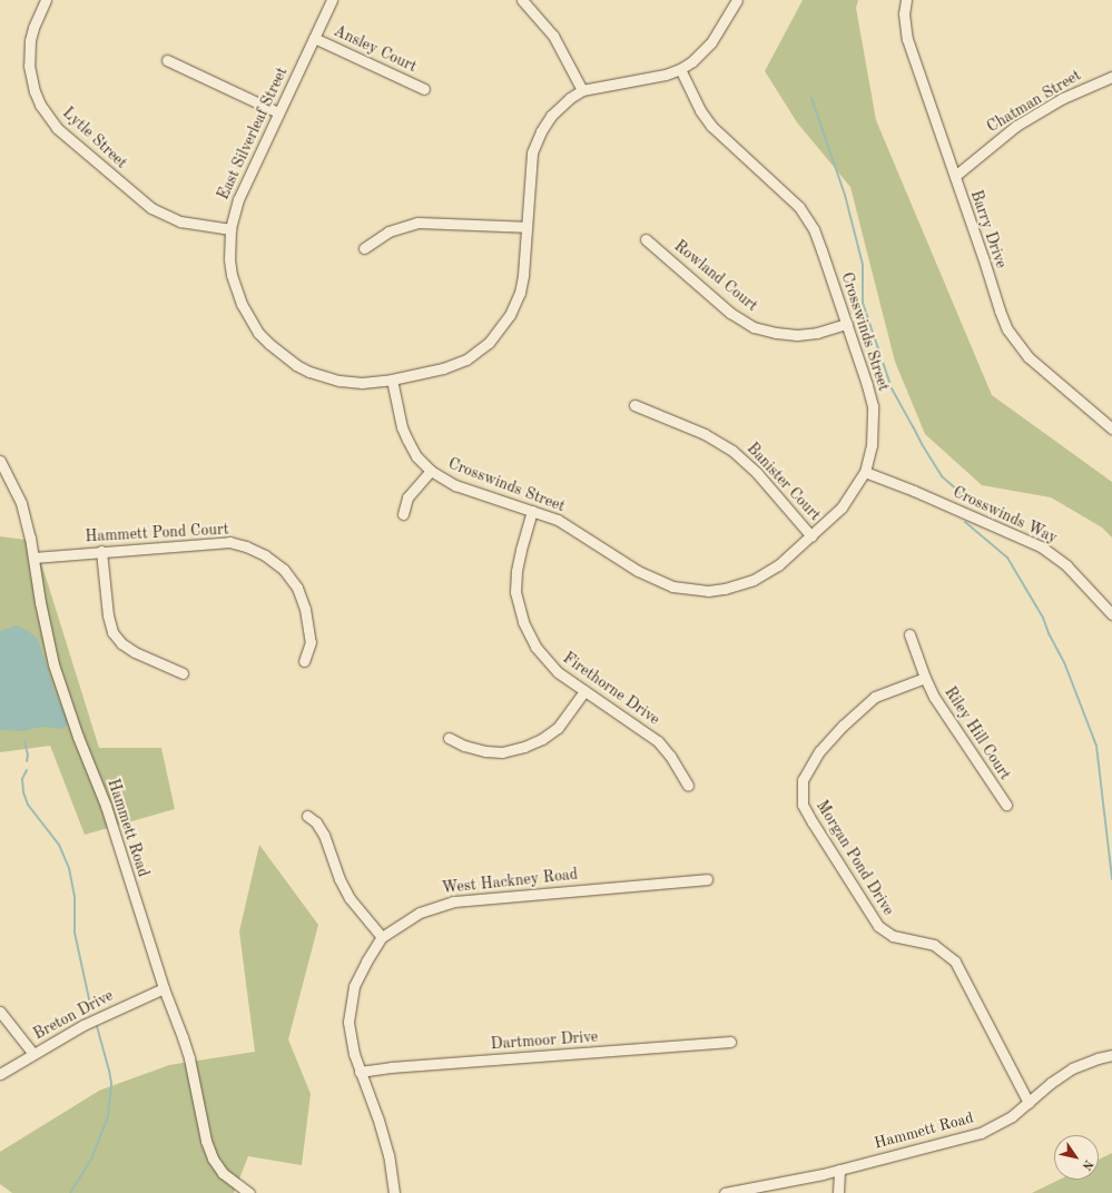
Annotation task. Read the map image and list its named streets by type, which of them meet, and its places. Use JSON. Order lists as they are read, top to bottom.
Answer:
{
  "streets": {
    "street": [
      "Ansley Court",
      "Chatman Street",
      "East Silverleaf Street",
      "Lytle Street",
      "Barry Drive",
      "Rowland Court",
      "Crosswinds Street",
      "Banister Court",
      "Crosswinds Way",
      "Hammett Pond Court",
      "Firethorne Drive",
      "Riley Hill Court",
      "Hammett Road",
      "Morgan Pond Drive",
      "West Hackney Road",
      "Breton Drive",
      "Dartmoor Drive"
    ]
  },
  "crossings": [
    ["Ansley Court", "East Silverleaf Street"],
    ["Chatman Street", "Barry Drive"],
    ["East Silverleaf Street", "Lytle Street"],
    ["East Silverleaf Street", "Crosswinds Street"],
    ["Rowland Court", "Crosswinds Street"],
    ["Crosswinds Street", "Banister Court"],
    ["Crosswinds Street", "Crosswinds Way"],
    ["Crosswinds Street", "Firethorne Drive"],
    ["Hammett Pond Court", "Hammett Road"],
    ["Riley Hill Court", "Morgan Pond Drive"],
    ["Hammett Road", "Morgan Pond Drive"],
    ["Hammett Road", "Breton Drive"],
    ["West Hackney Road", "Dartmoor Drive"]
  ],
  "north": "bottom right"
}
